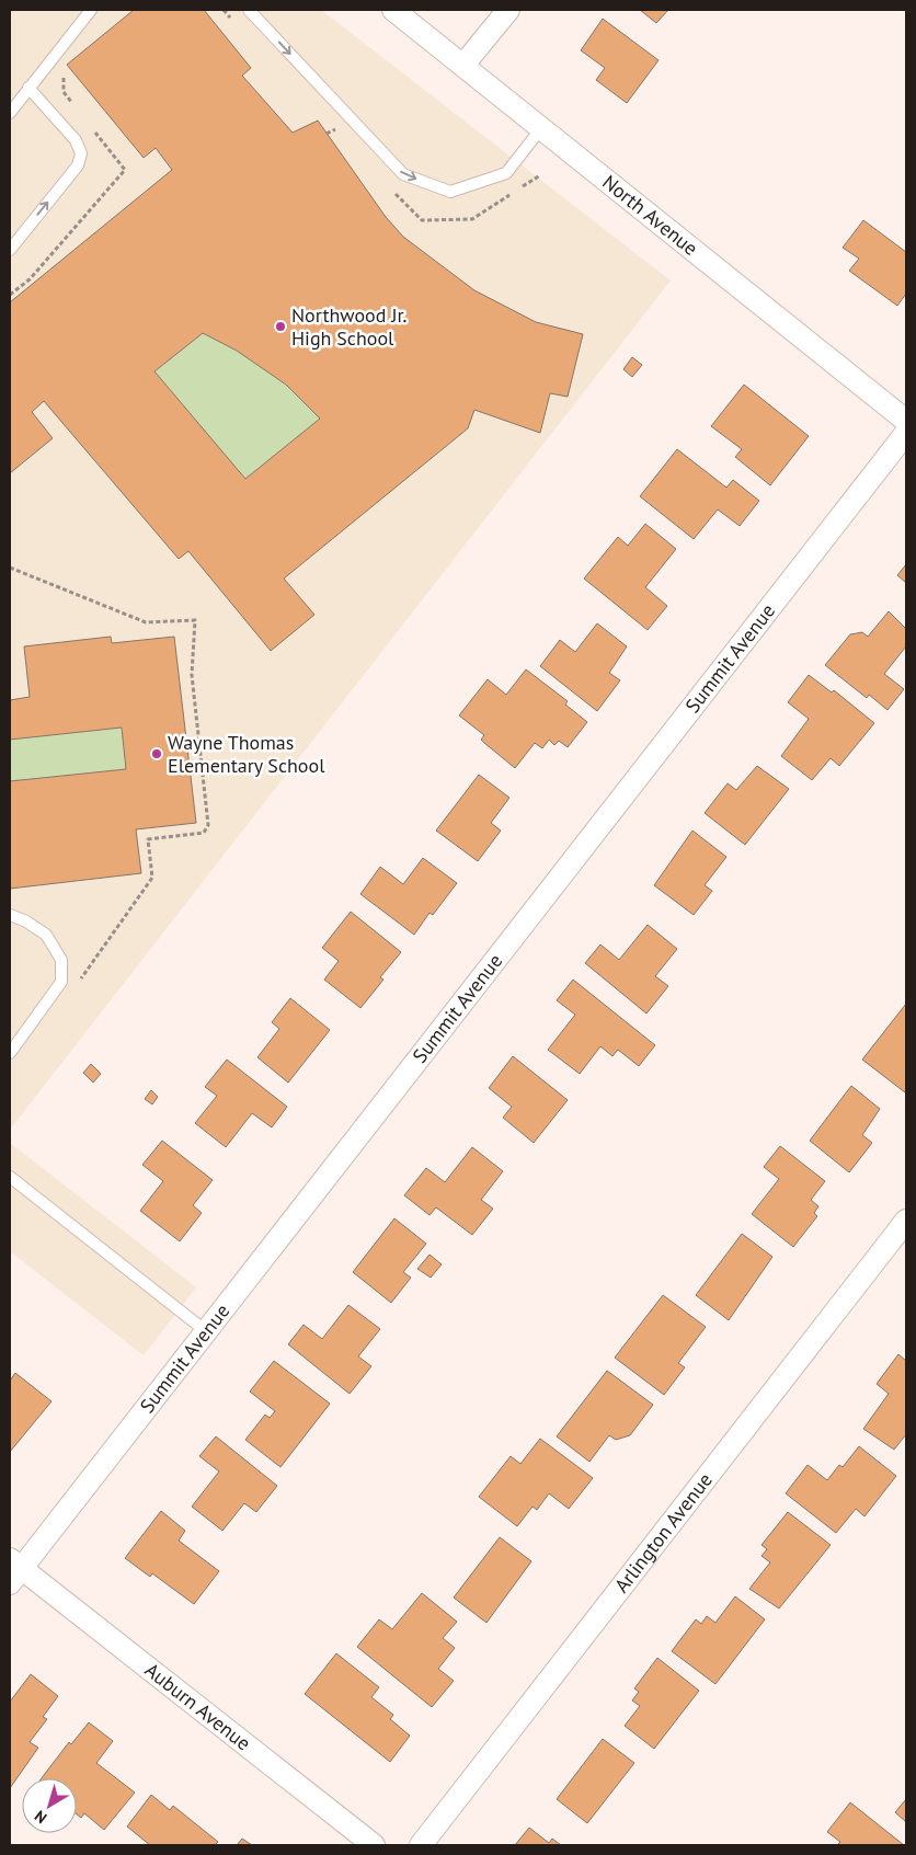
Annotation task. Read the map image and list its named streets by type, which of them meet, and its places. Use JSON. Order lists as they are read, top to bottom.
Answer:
{
  "streets": {
    "street": [
      "North Avenue",
      "Summit Avenue",
      "Arlington Avenue",
      "Auburn Avenue"
    ]
  },
  "crossings": [
    ["Summit Avenue", "Auburn Avenue"]
  ],
  "places": ["Northwood Jr. High School", "Wayne Thomas Elementary School"],
  "north": "bottom left"
}
